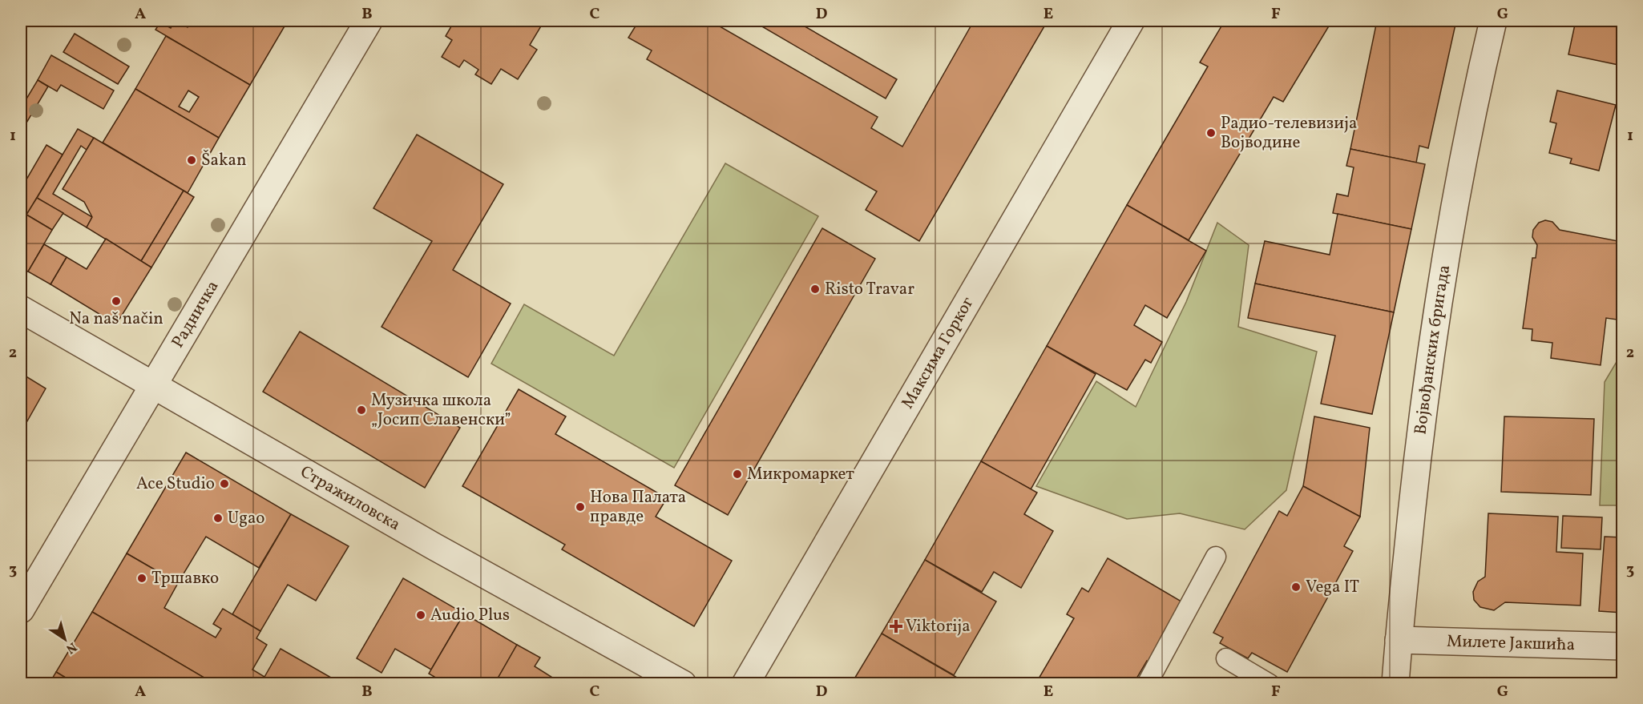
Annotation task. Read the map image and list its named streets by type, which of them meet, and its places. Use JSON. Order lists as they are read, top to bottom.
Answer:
{
  "streets": {
    "street": [
      "Радничка",
      "Војвођанских бригада",
      "Максима Горког",
      "Стражиловска",
      "Милете Јакшића"
    ]
  },
  "crossings": [
    ["Радничка", "Стражиловска"],
    ["Војвођанских бригада", "Милете Јакшића"]
  ],
  "places": {
    "other": [
      "Радио-телевизија Војводине",
      "Šakan",
      "Risto Travar",
      "Na naš način",
      "Музичка школа „Јосип Славенски”",
      "Микромаркет",
      "Ace Studio",
      "Нова Палата правде",
      "Ugao",
      "Тршавко",
      "Vega IT",
      "Audio Plus"
    ],
    "health": ["Viktorija"]
  },
  "north": "bottom right",
  "grid": {
    "columns": [
      "A",
      "B",
      "C",
      "D",
      "E",
      "F",
      "G"
    ],
    "rows": ["1", "2", "3"]
  }
}
